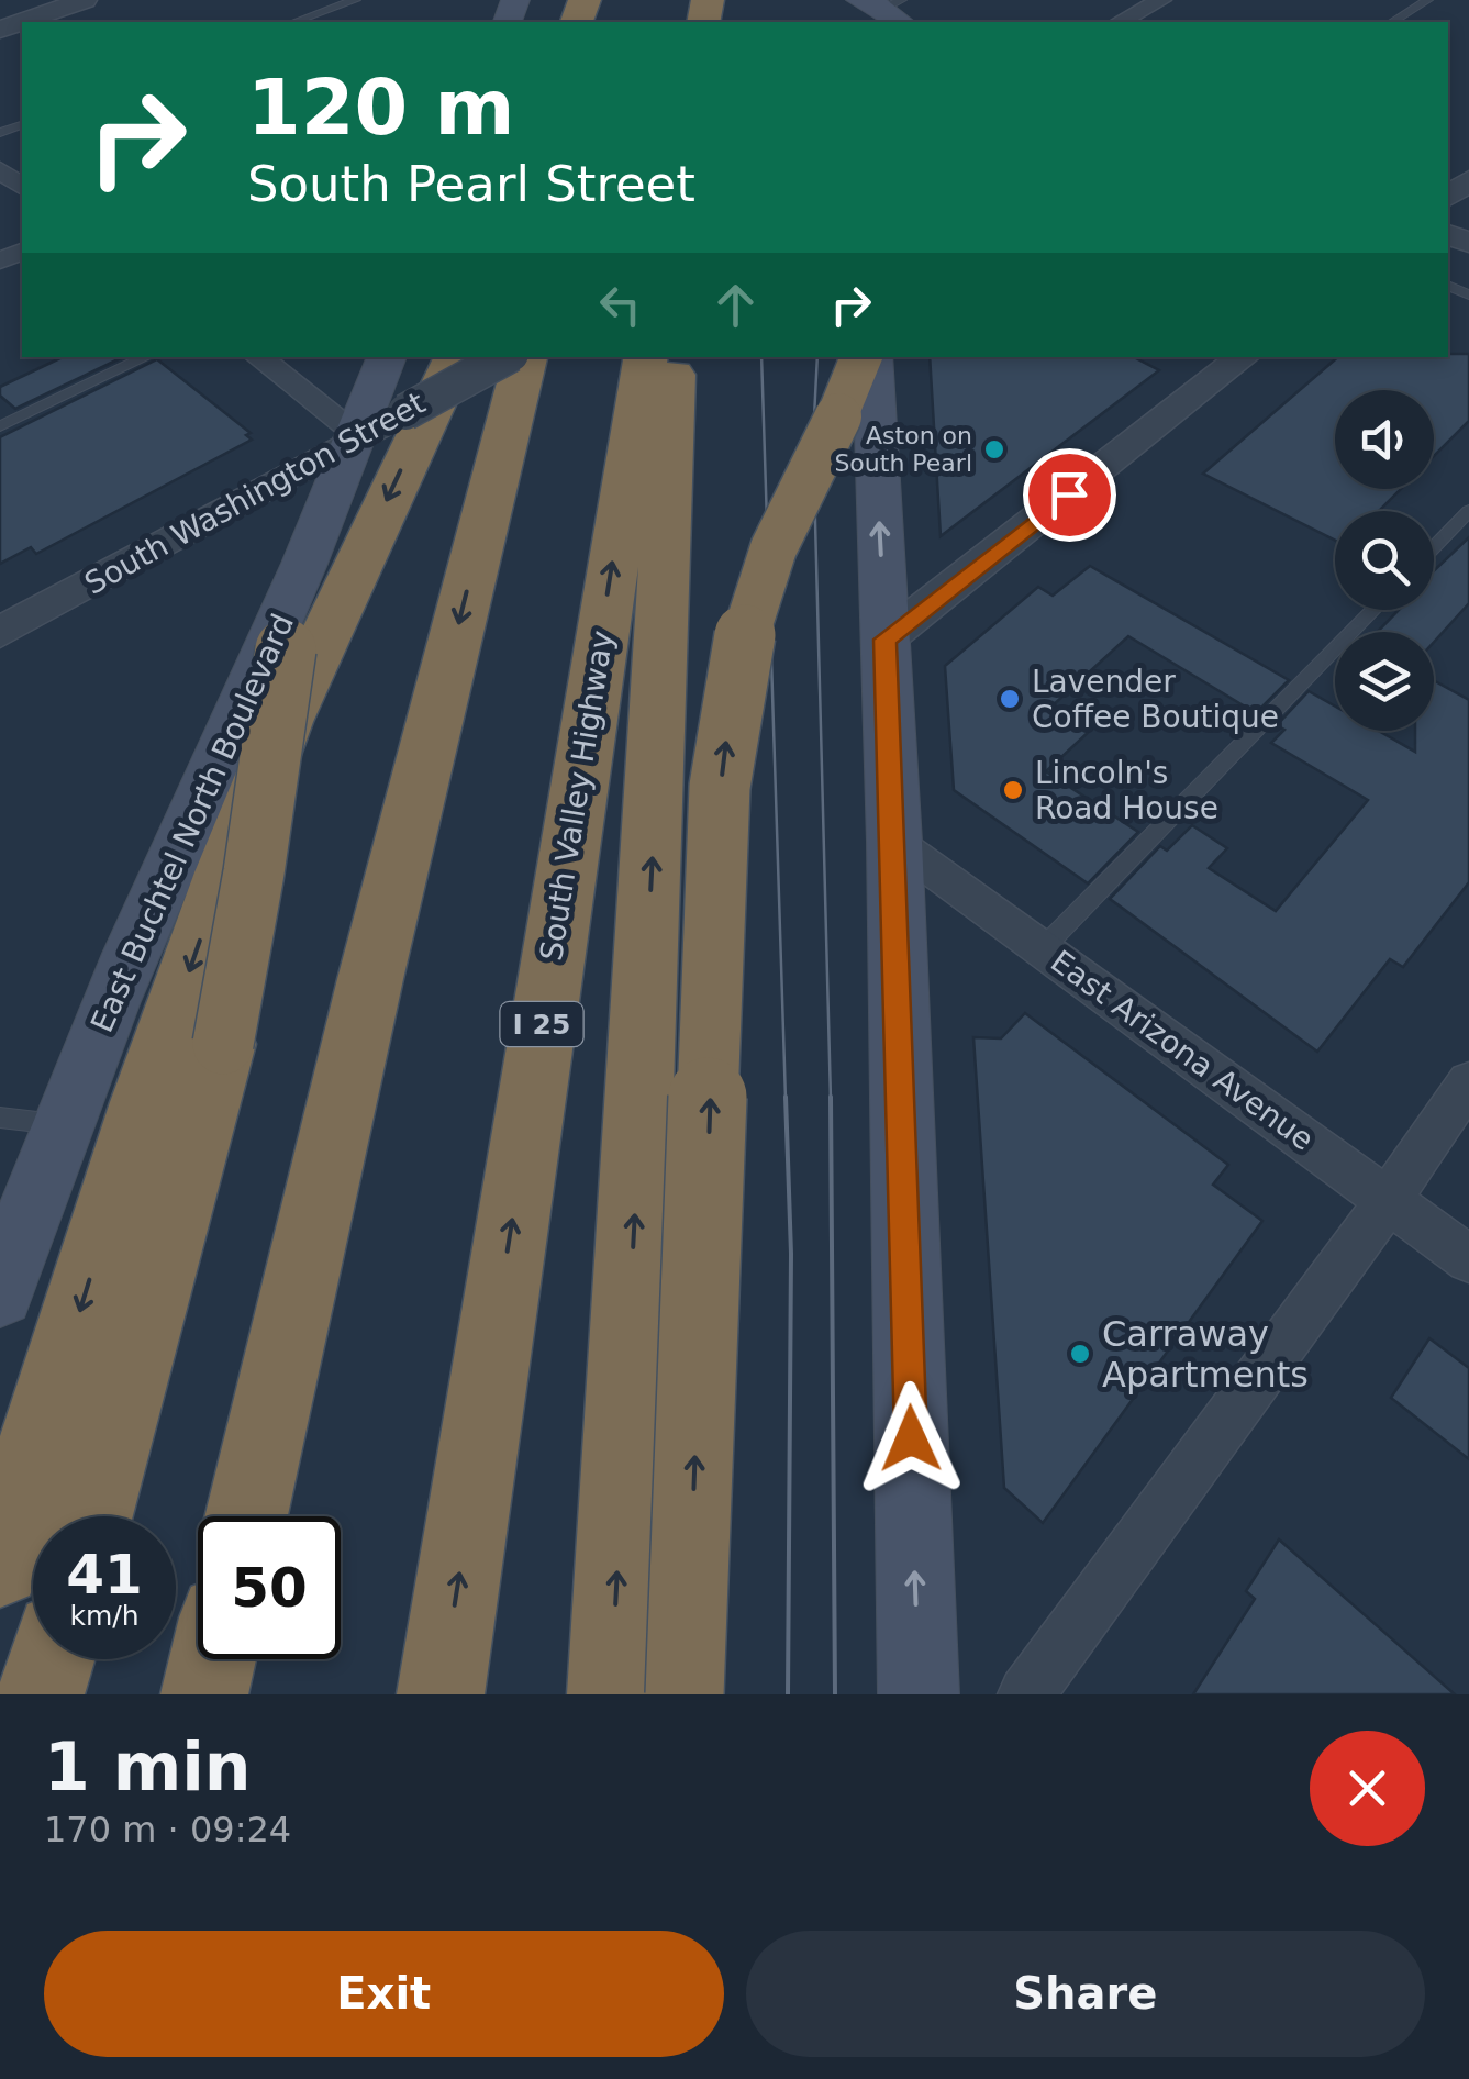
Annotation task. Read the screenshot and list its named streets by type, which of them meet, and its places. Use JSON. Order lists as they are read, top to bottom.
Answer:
{
  "streets": {
    "highway": ["South Valley Highway", "I 25"],
    "main road": ["East Buchtel North Boulevard"],
    "street": ["South Washington Street", "East Arizona Avenue"]
  },
  "crossings": [
    ["South Washington Street", "East Buchtel North Boulevard"]
  ],
  "places": [
    "Aston on South Pearl",
    "Lavender Coffee Boutique",
    "Lincoln's Road House",
    "Carraway Apartments"
  ],
  "page": {
    "turn": ["120 m", "South Pearl Street"],
    "speed": "41 km/h",
    "limit": "50",
    "heading": ["1 min", "170 m · 09:24"],
    "buttons": ["Exit", "Share"]
  }
}
